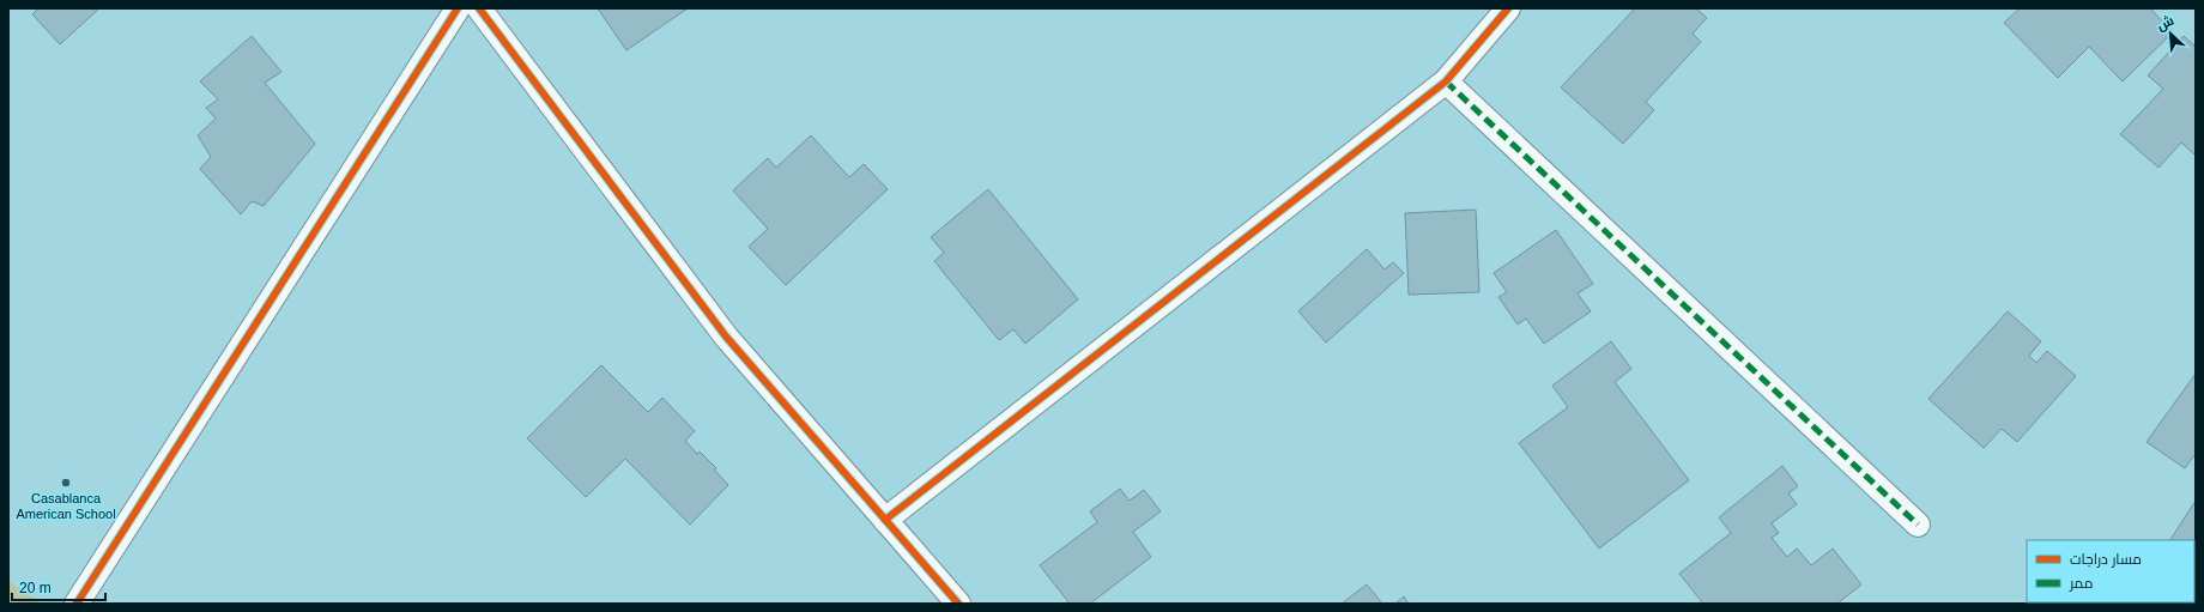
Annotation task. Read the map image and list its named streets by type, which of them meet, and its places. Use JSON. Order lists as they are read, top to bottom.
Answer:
{
  "places": ["Casablanca American School"],
  "legend": ["مسار دراجات", "ممر"],
  "scale_bar": "20 m",
  "north": "top left"
}
